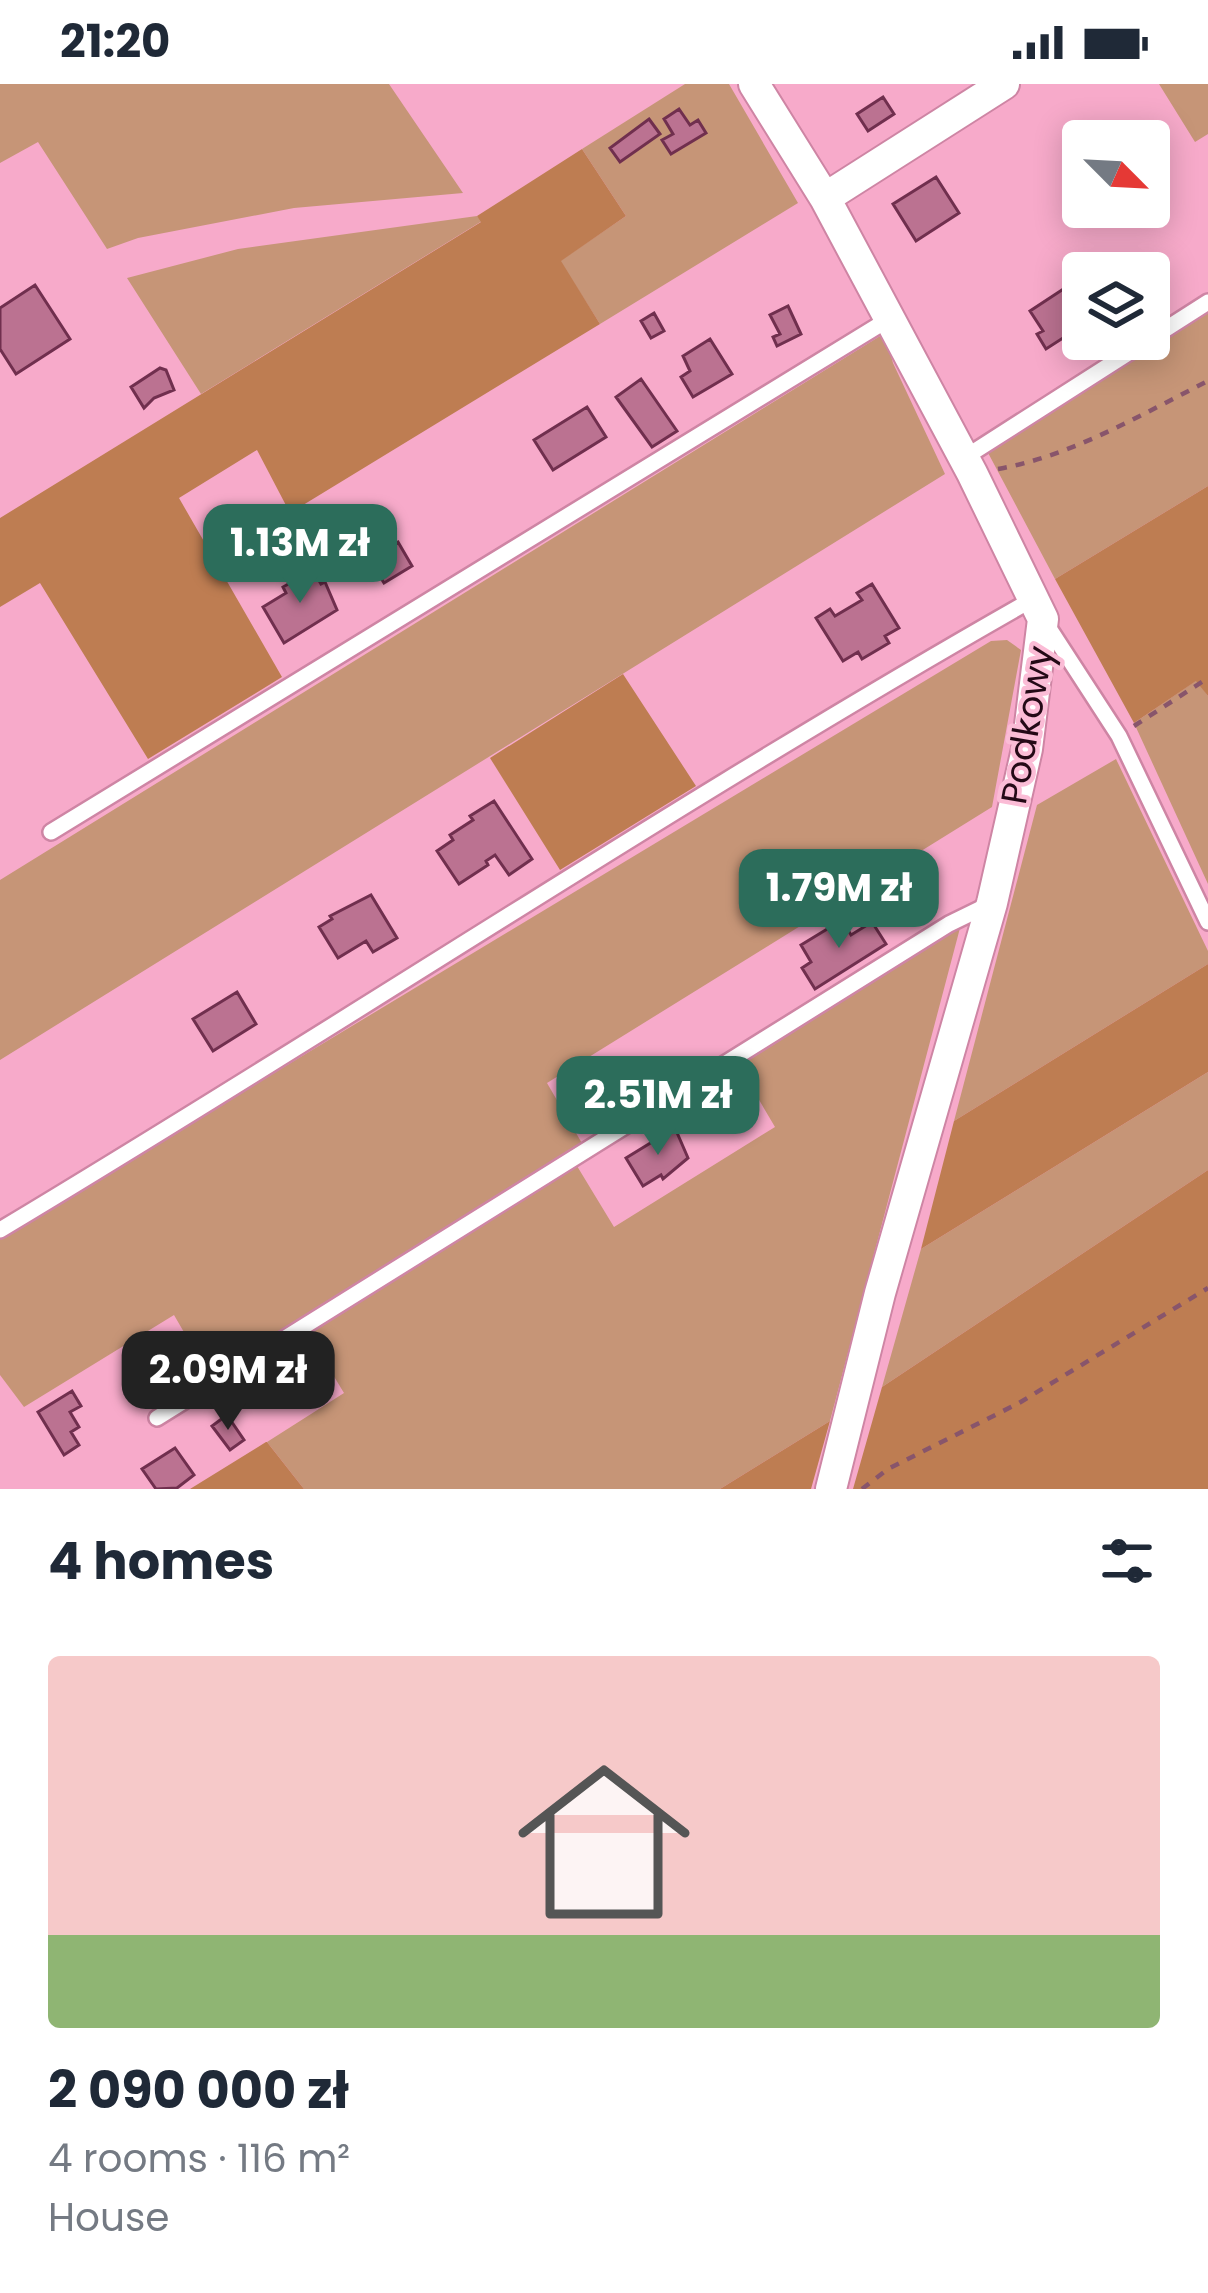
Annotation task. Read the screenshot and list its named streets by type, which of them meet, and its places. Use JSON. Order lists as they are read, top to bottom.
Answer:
{
  "streets": {
    "street": ["Podkowy"]
  },
  "north": "bottom right",
  "page": {
    "status": "21:20",
    "price": [
      "1.13M zł",
      "1.79M zł",
      "2.51M zł",
      "2.09M zł"
    ],
    "heading": "4 homes",
    "list": [
      {
        "name": "2 090 000 zł",
        "note": "4 rooms · 116 m² · House"
      }
    ]
  }
}
